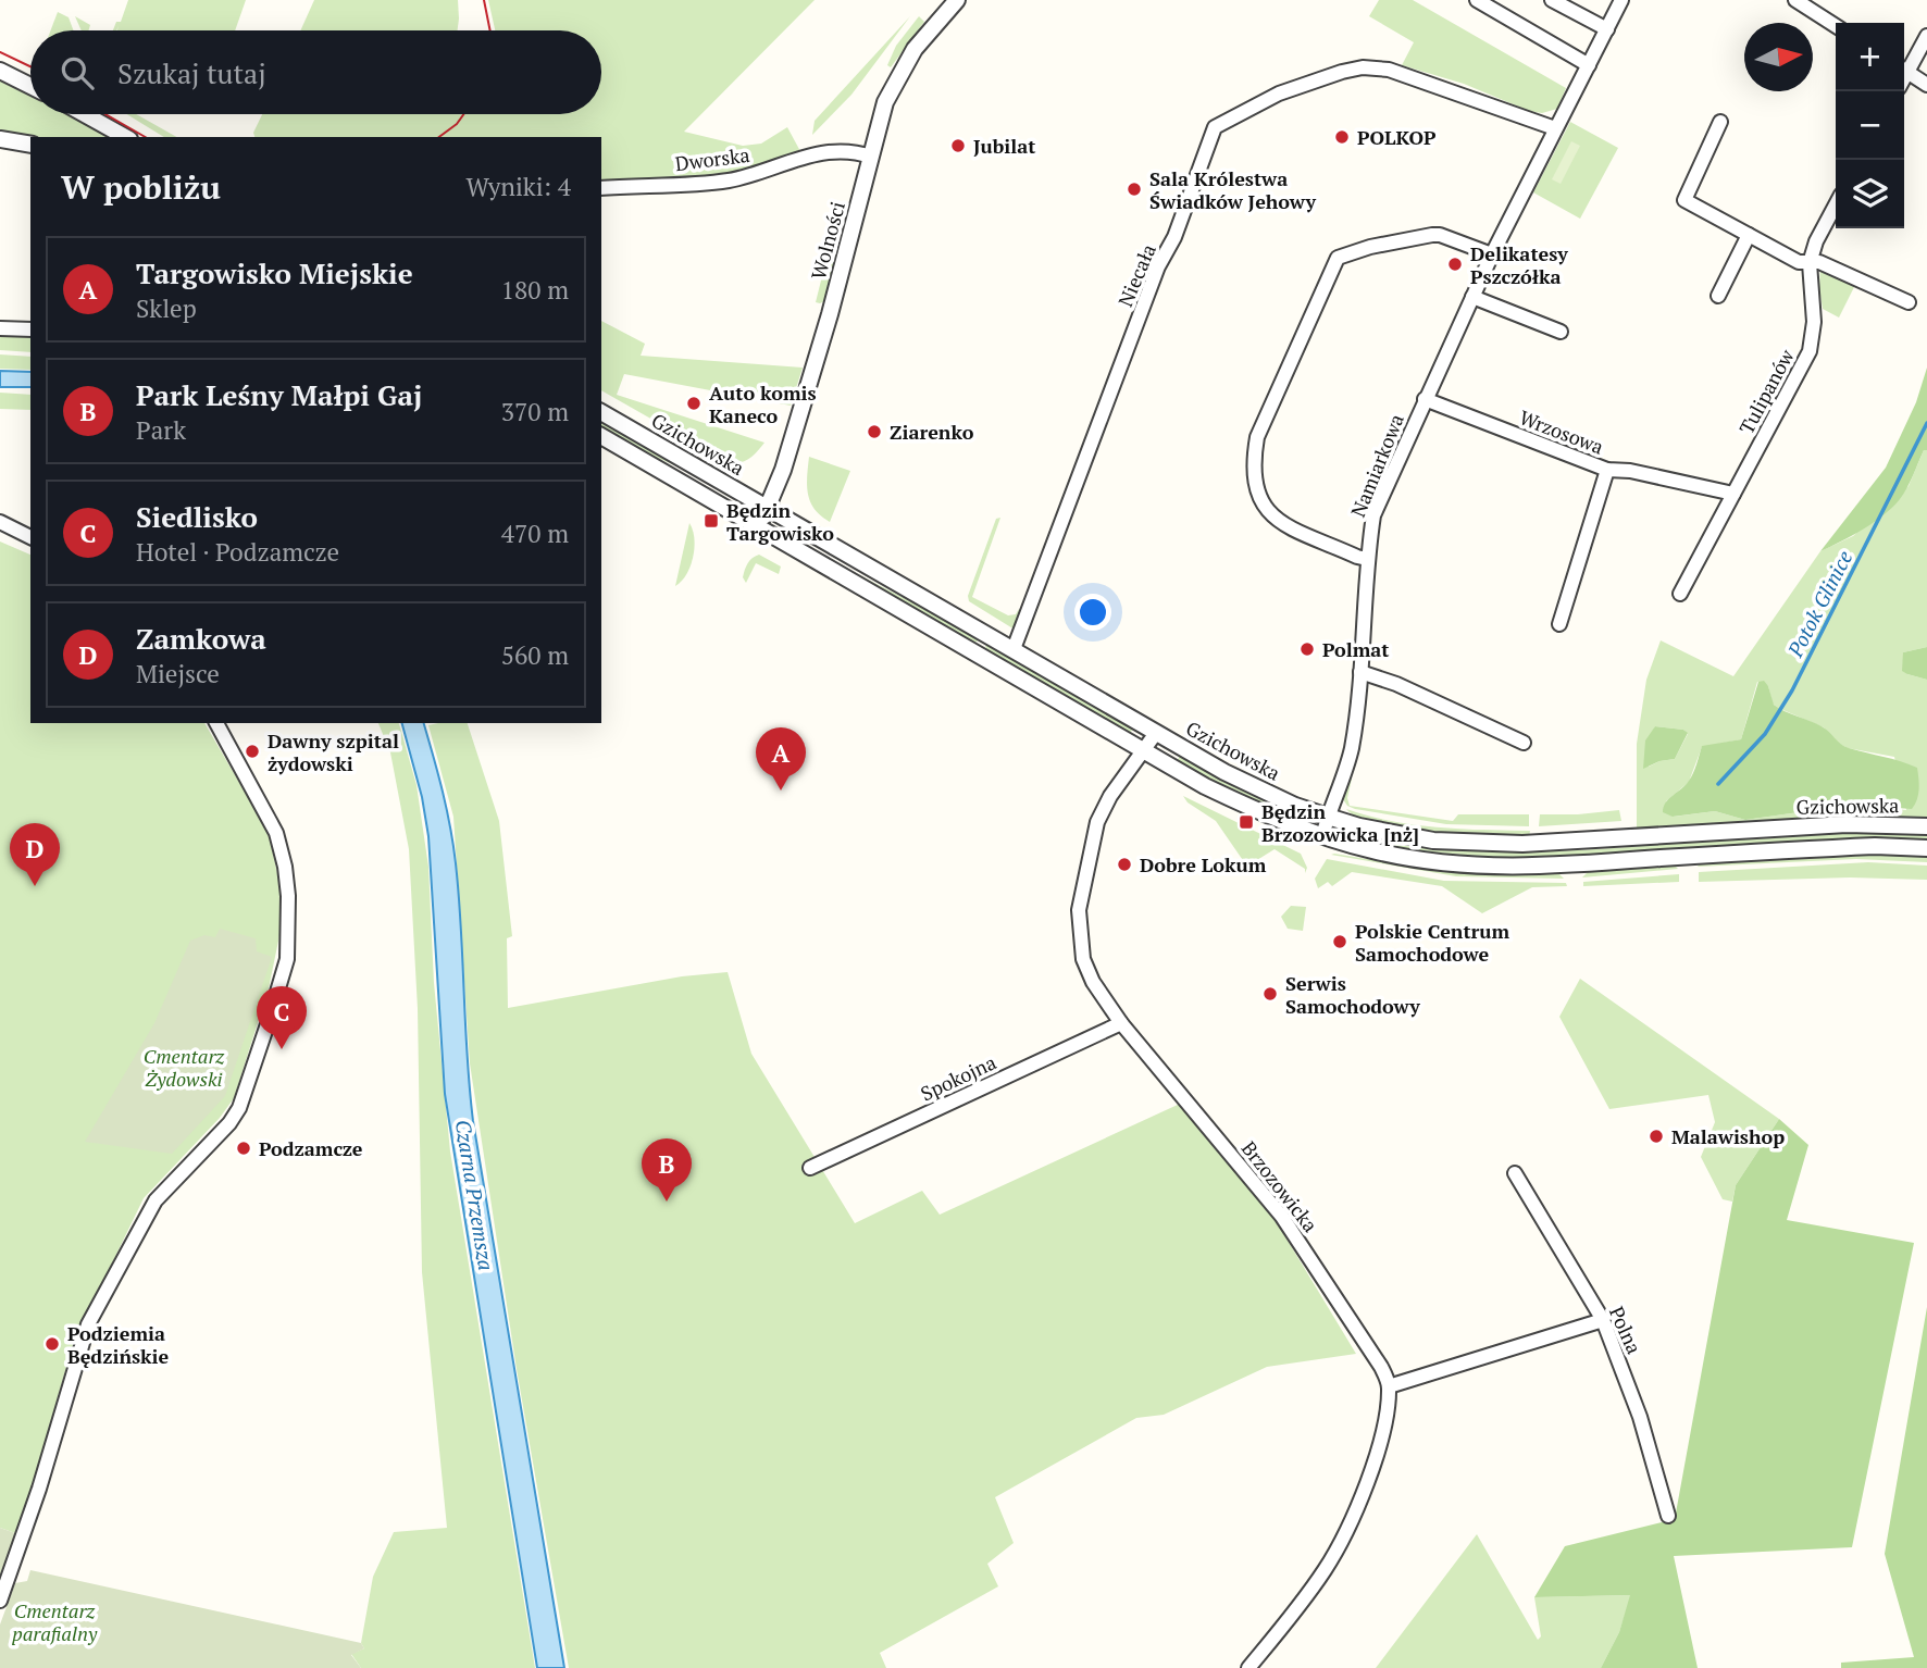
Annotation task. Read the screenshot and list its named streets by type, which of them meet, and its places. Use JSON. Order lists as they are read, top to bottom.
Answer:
{
  "streets": {
    "street": [
      "Dworska",
      "Wolności",
      "Niecała",
      "Tulipanów",
      "Wrzosowa",
      "Gzichowska",
      "Namiarkowa",
      "Spokojna",
      "Brzozowicka",
      "Polna"
    ]
  },
  "crossings": [
    ["Dworska", "Wolności"],
    ["Wolności", "Gzichowska"],
    ["Niecała", "Gzichowska"],
    ["Niecała", "Namiarkowa"],
    ["Tulipanów", "Wrzosowa"],
    ["Wrzosowa", "Namiarkowa"],
    ["Gzichowska", "Namiarkowa"],
    ["Gzichowska", "Brzozowicka"],
    ["Spokojna", "Brzozowicka"]
  ],
  "water": ["Potok Glinice", "Czarna Przemsza"],
  "parks": ["Cmentarz Żydowski", "Cmentarz parafialny"],
  "places": {
    "other": [
      "POLKOP",
      "Jubilat",
      "Sala Królestwa Świadków Jehowy",
      "Delikatesy Pszczółka",
      "Auto komis Kaneco",
      "Ziarenko",
      "Polmat",
      "Dawny szpital żydowski",
      "Dobre Lokum",
      "Polskie Centrum Samochodowe",
      "Serwis Samochodowy",
      "Malawishop",
      "Podzamcze",
      "Podziemia Będzińskie"
    ],
    "transit": ["Będzin Targowisko", "Będzin Brzozowicka [nż]"]
  },
  "north": "right",
  "page": {
    "map_buttons": ["+", "−"],
    "search": "Szukaj tutaj",
    "heading": ["W pobliżu", "Wyniki: 4"],
    "list": [
      {
        "mark": "A",
        "name": "Targowisko Miejskie",
        "note": "Sklep",
        "value": "180 m"
      },
      {
        "mark": "B",
        "name": "Park Leśny Małpi Gaj",
        "note": "Park",
        "value": "370 m"
      },
      {
        "mark": "C",
        "name": "Siedlisko",
        "note": "Hotel · Podzamcze",
        "value": "470 m"
      },
      {
        "mark": "D",
        "name": "Zamkowa",
        "note": "Miejsce",
        "value": "560 m"
      }
    ],
    "pins": [
      "A",
      "D",
      "C",
      "B"
    ]
  }
}
